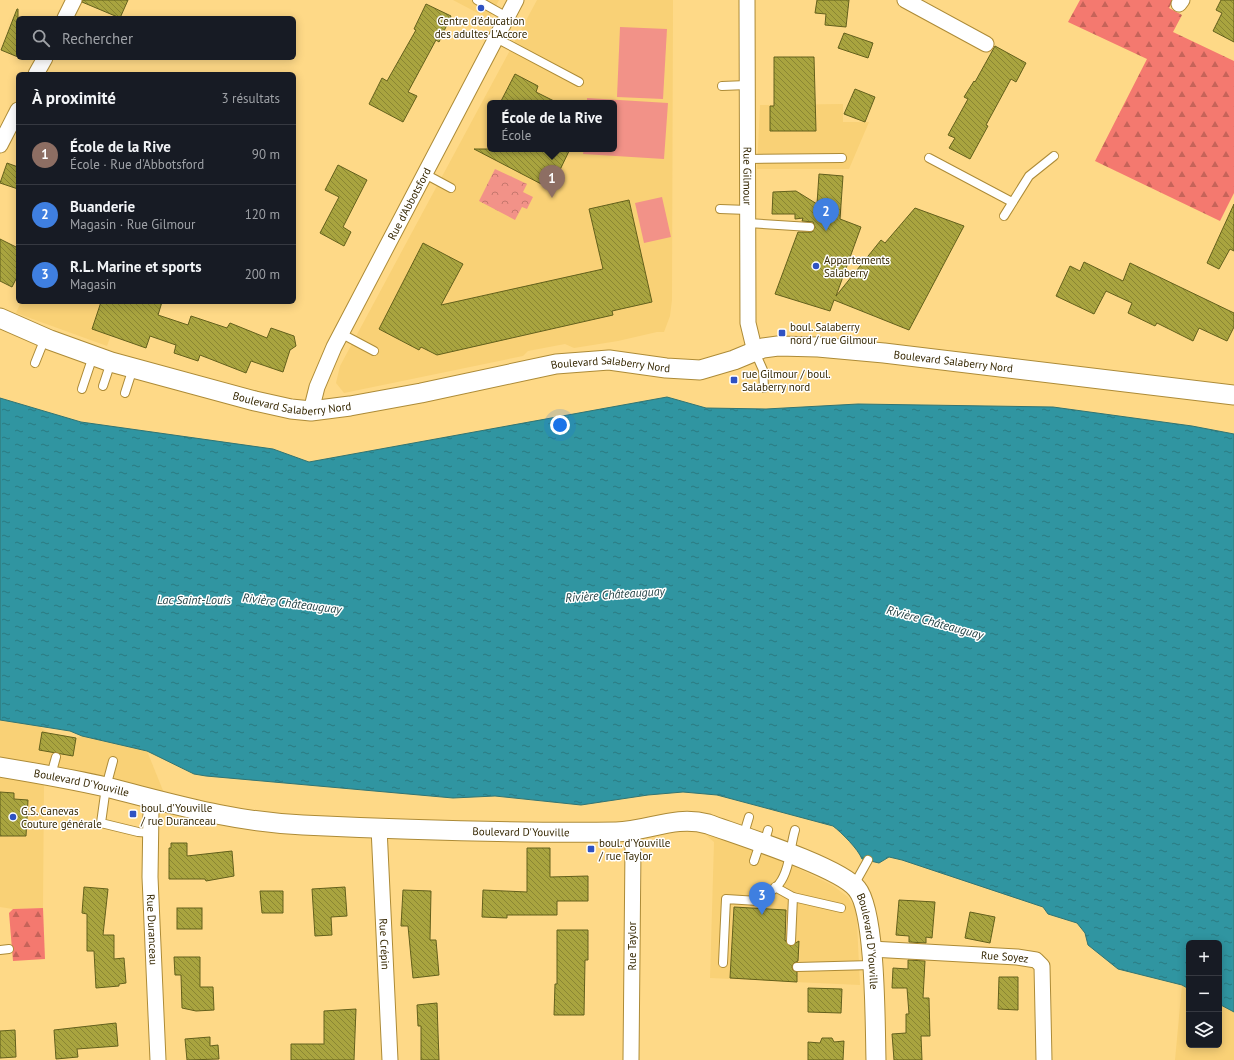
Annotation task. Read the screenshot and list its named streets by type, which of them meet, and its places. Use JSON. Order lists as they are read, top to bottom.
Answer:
{
  "streets": {
    "street": [
      "Rue Gilmour",
      "Rue d'Abbotsford",
      "Boulevard Salaberry Nord",
      "Boulevard D'Youville",
      "Rue Duranceau",
      "Rue Crépin",
      "Rue Taylor",
      "Rue Soyez"
    ]
  },
  "crossings": [
    ["Rue Gilmour", "Boulevard Salaberry Nord"],
    ["Rue d'Abbotsford", "Boulevard Salaberry Nord"],
    ["Boulevard D'Youville", "Rue Duranceau"],
    ["Boulevard D'Youville", "Rue Crépin"],
    ["Boulevard D'Youville", "Rue Taylor"],
    ["Boulevard D'Youville", "Rue Soyez"]
  ],
  "water": ["Rivière Châteauguay", "Lac Saint-Louis"],
  "places": {
    "other": ["Centre d'éducation des adultes L'Accore", "Appartements Salaberry", "G.S. Canevas Couture générale"],
    "transit": [
      "boul. Salaberry nord / rue Gilmour",
      "rue Gilmour / boul. Salaberry nord",
      "boul. d'Youville / rue Duranceau",
      "boul. d'Youville / rue Taylor"
    ]
  },
  "page": {
    "search": "Rechercher",
    "heading": ["À proximité", "3 résultats"],
    "popup": ["École de la Rive", "École"],
    "list": [
      {
        "mark": "1",
        "name": "École de la Rive",
        "note": "École · Rue d'Abbotsford",
        "value": "90 m"
      },
      {
        "mark": "2",
        "name": "Buanderie",
        "note": "Magasin · Rue Gilmour",
        "value": "120 m"
      },
      {
        "mark": "3",
        "name": "R.L. Marine et sports",
        "note": "Magasin",
        "value": "200 m"
      }
    ],
    "pins": ["1", "2", "3"],
    "map_buttons": ["+", "−"]
  }
}
